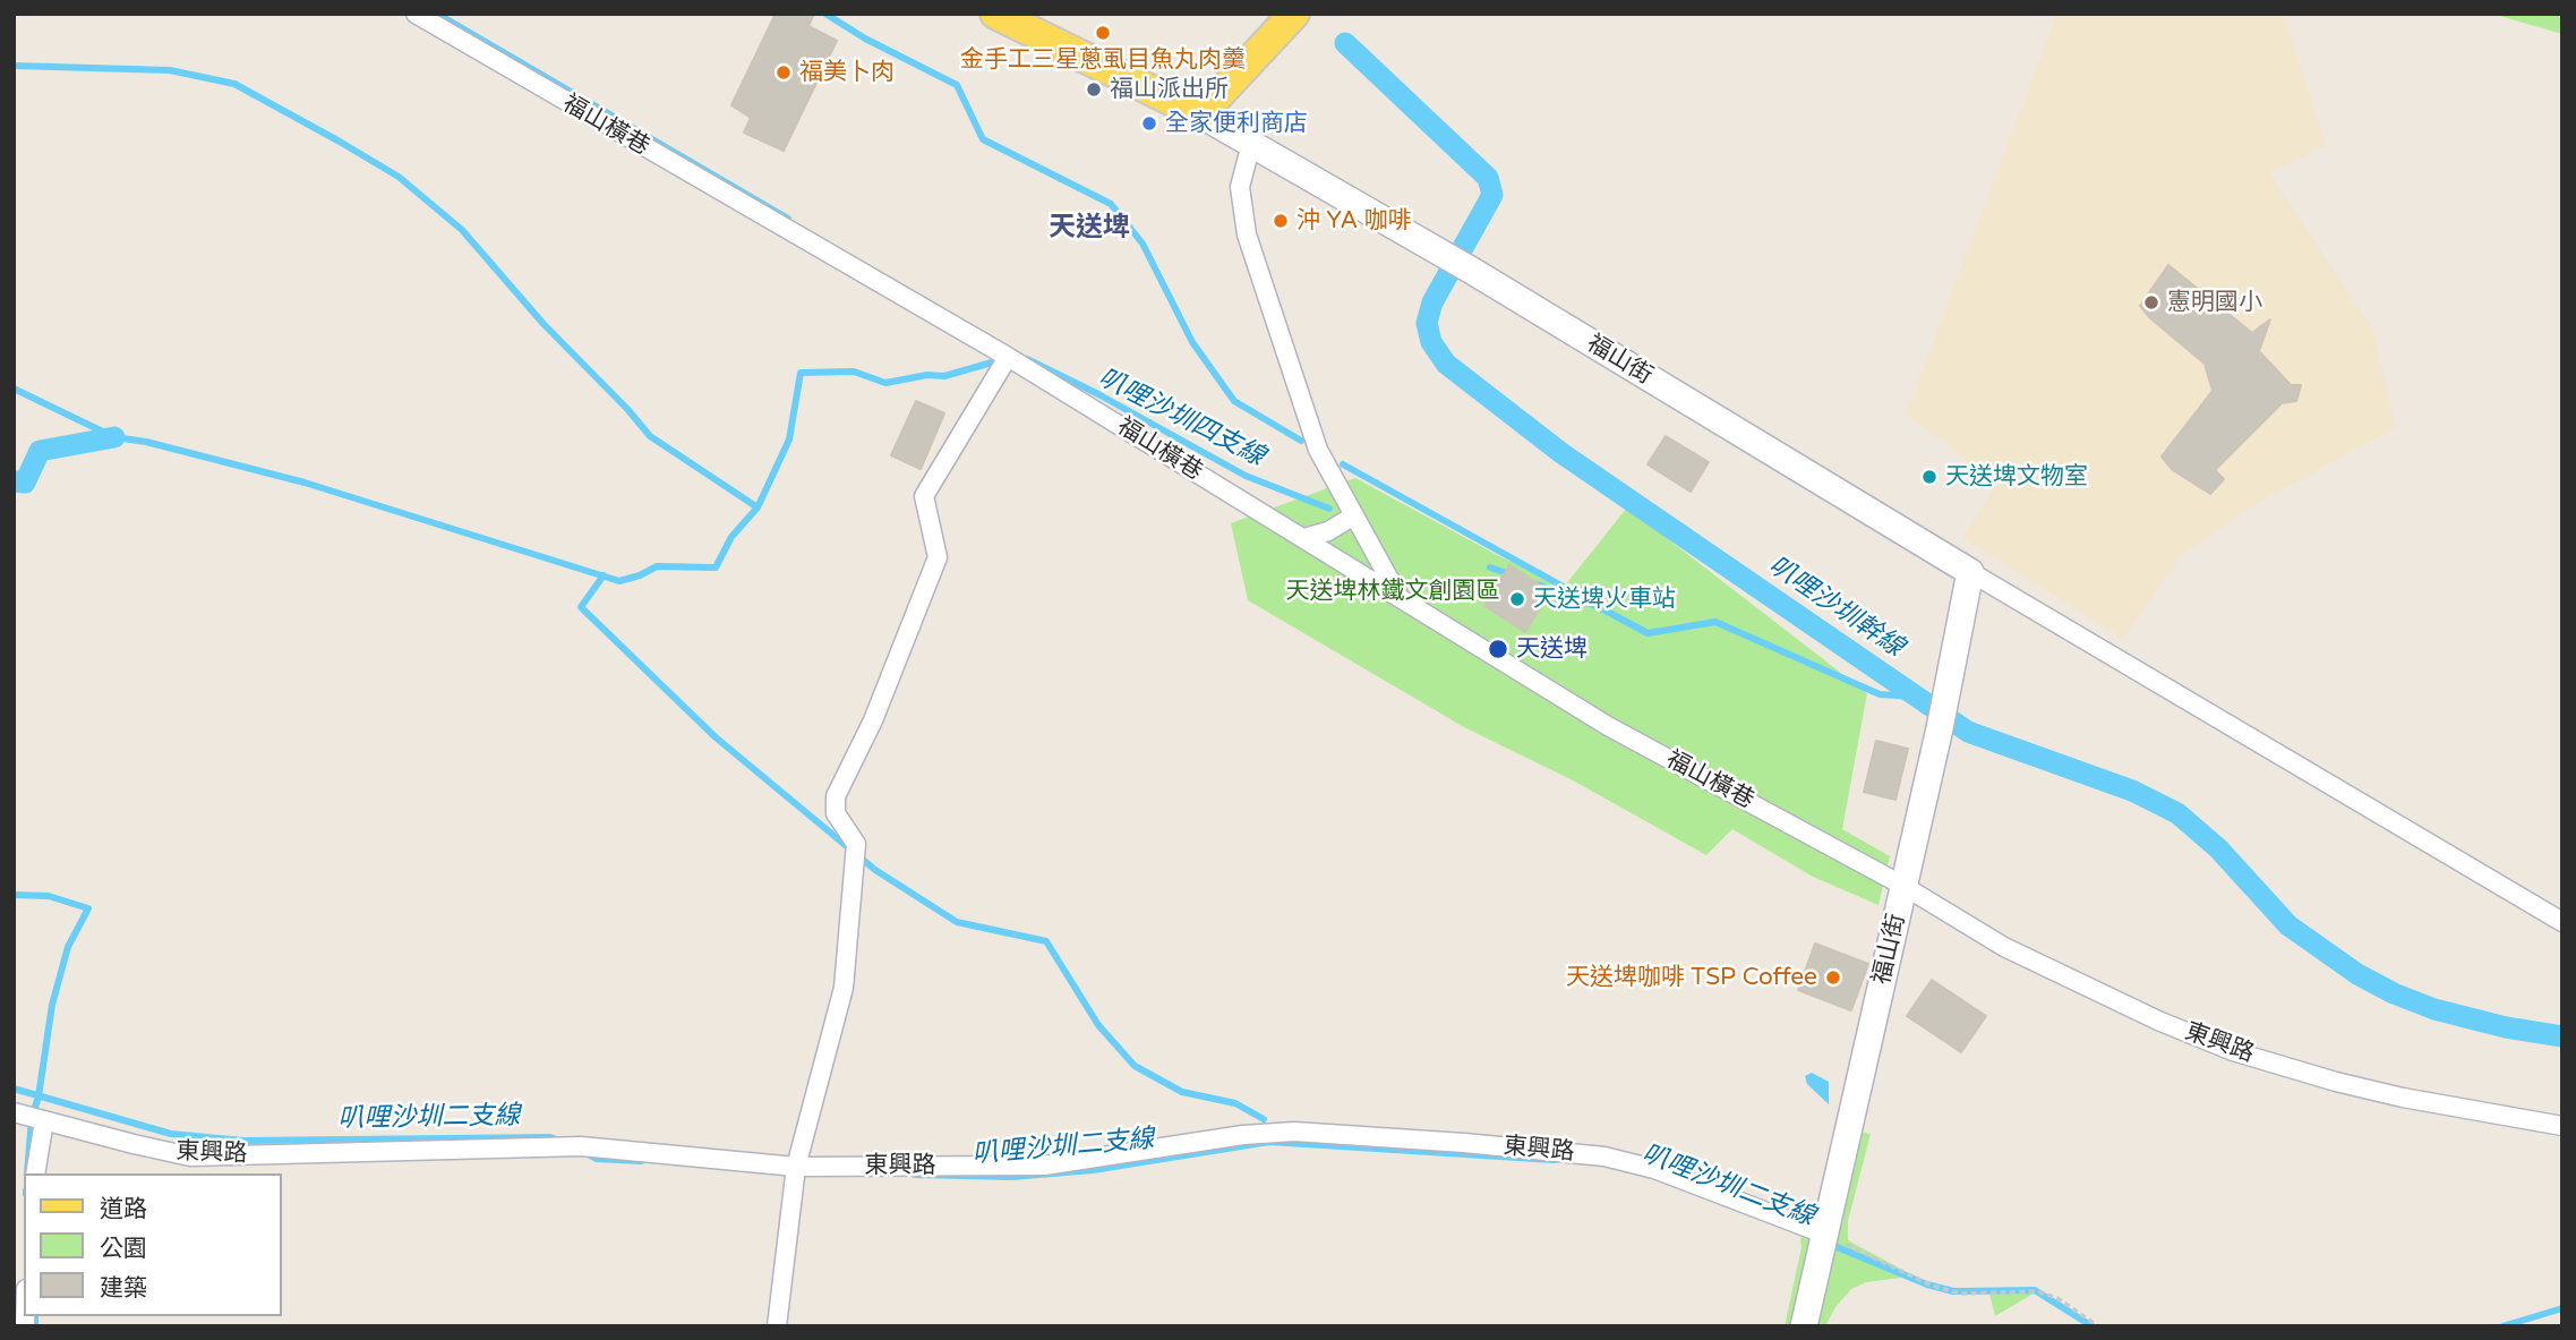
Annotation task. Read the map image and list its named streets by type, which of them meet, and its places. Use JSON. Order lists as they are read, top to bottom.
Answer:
{
  "streets": {
    "street": ["福山橫巷", "福山街", "東興路"]
  },
  "crossings": [
    ["福山橫巷", "福山街"],
    ["福山橫巷", "東興路"],
    ["福山街", "東興路"]
  ],
  "districts": ["天送埤"],
  "water": ["叭哩沙圳四支線", "叭哩沙圳幹線", "叭哩沙圳二支線"],
  "parks": ["天送埤林鐵文創園區"],
  "places": [
    "金手工三星蔥虱目魚丸肉羹",
    "福美卜肉",
    "福山派出所",
    "全家便利商店",
    "沖 YA 咖啡",
    "憲明國小",
    "天送埤文物室",
    "天送埤火車站",
    "天送埤",
    "天送埤咖啡 TSP Coffee"
  ],
  "legend": ["道路", "公園", "建築"]
}
